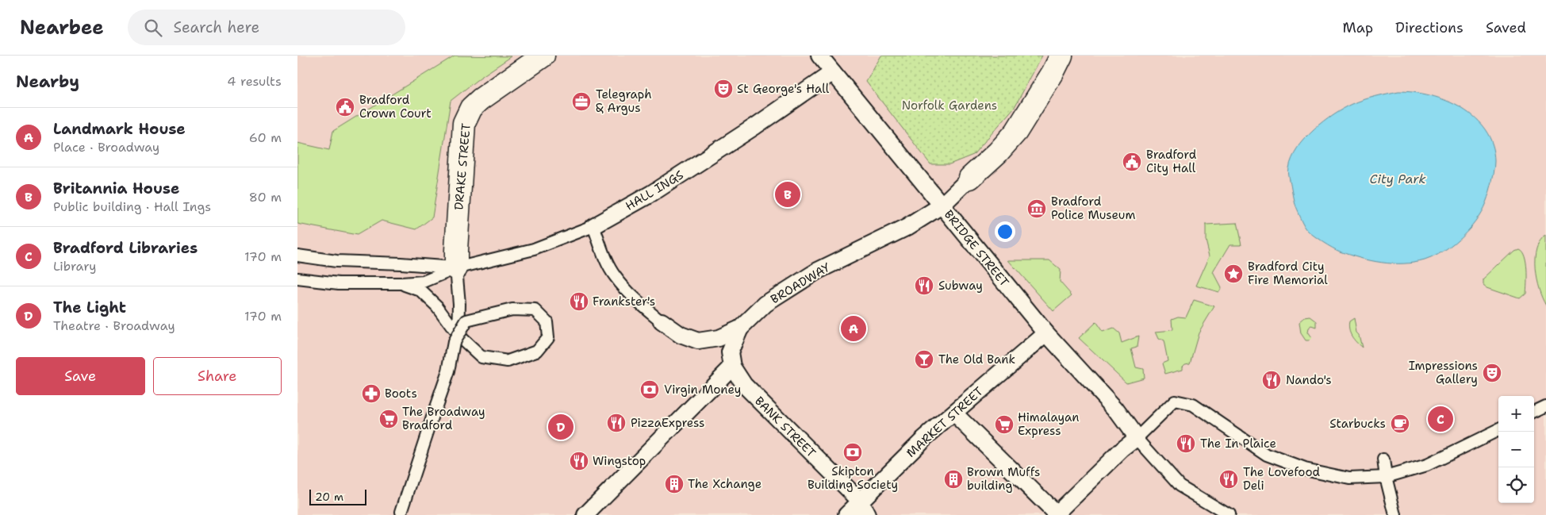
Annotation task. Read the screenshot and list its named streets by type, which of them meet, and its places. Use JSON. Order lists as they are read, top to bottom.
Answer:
{
  "streets": {
    "street": [
      "DRAKE STREET",
      "HALL INGS",
      "BRIDGE STREET",
      "BROADWAY",
      "MARKET STREET",
      "BANK STREET"
    ]
  },
  "crossings": [
    ["DRAKE STREET", "HALL INGS"],
    ["HALL INGS", "BRIDGE STREET"],
    ["BRIDGE STREET", "BROADWAY"],
    ["BRIDGE STREET", "MARKET STREET"],
    ["MARKET STREET", "BANK STREET"]
  ],
  "water": ["City Park"],
  "parks": ["Norfolk Gardens"],
  "places": {
    "theatre": ["St George's Hall", "Impressions Gallery"],
    "office": ["Telegraph & Argus"],
    "public building": ["Bradford Crown Court", "Bradford City Hall"],
    "museum": ["Bradford Police Museum"],
    "place": ["Bradford City Fire Memorial"],
    "restaurant": [
      "Subway",
      "Frankster's",
      "Nando's",
      "PizzaExpress",
      "The In Plaice",
      "Wingstop",
      "The Lovefood Deli"
    ],
    "bar": ["The Old Bank"],
    "bank": ["Virgin Money", "Skipton Building Society"],
    "pharmacy": ["Boots"],
    "supermarket": ["The Broadway Bradford", "Himalayan Express"],
    "cafe": ["Starbucks"],
    "building": ["Brown Muffs building", "The Xchange"]
  },
  "scale_bar": "20 m",
  "page": {
    "header": "Nearbee",
    "search": "Search here",
    "nav": ["Map", "Directions", "Saved"],
    "heading": ["Nearby", "4 results"],
    "list": [
      {
        "mark": "A",
        "name": "Landmark House",
        "note": "Place · Broadway",
        "value": "60 m"
      },
      {
        "mark": "B",
        "name": "Britannia House",
        "note": "Public building · Hall Ings",
        "value": "80 m"
      },
      {
        "mark": "C",
        "name": "Bradford Libraries",
        "note": "Library",
        "value": "170 m"
      },
      {
        "mark": "D",
        "name": "The Light",
        "note": "Theatre · Broadway",
        "value": "170 m"
      }
    ],
    "pins": [
      "B",
      "A",
      "C",
      "D"
    ],
    "buttons": ["Save", "Share"],
    "map_buttons": ["+", "−"],
    "scale": "20 m"
  }
}
